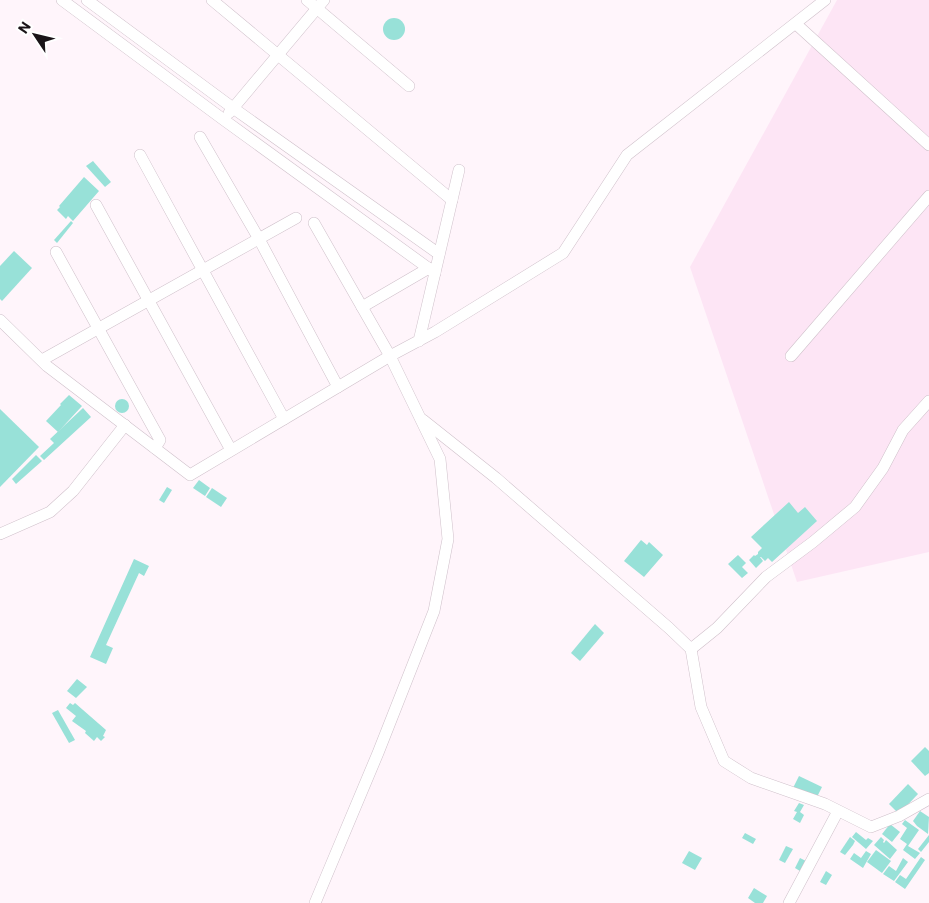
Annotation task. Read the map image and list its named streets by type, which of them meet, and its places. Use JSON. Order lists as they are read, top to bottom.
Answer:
{
  "north": "top left"
}
